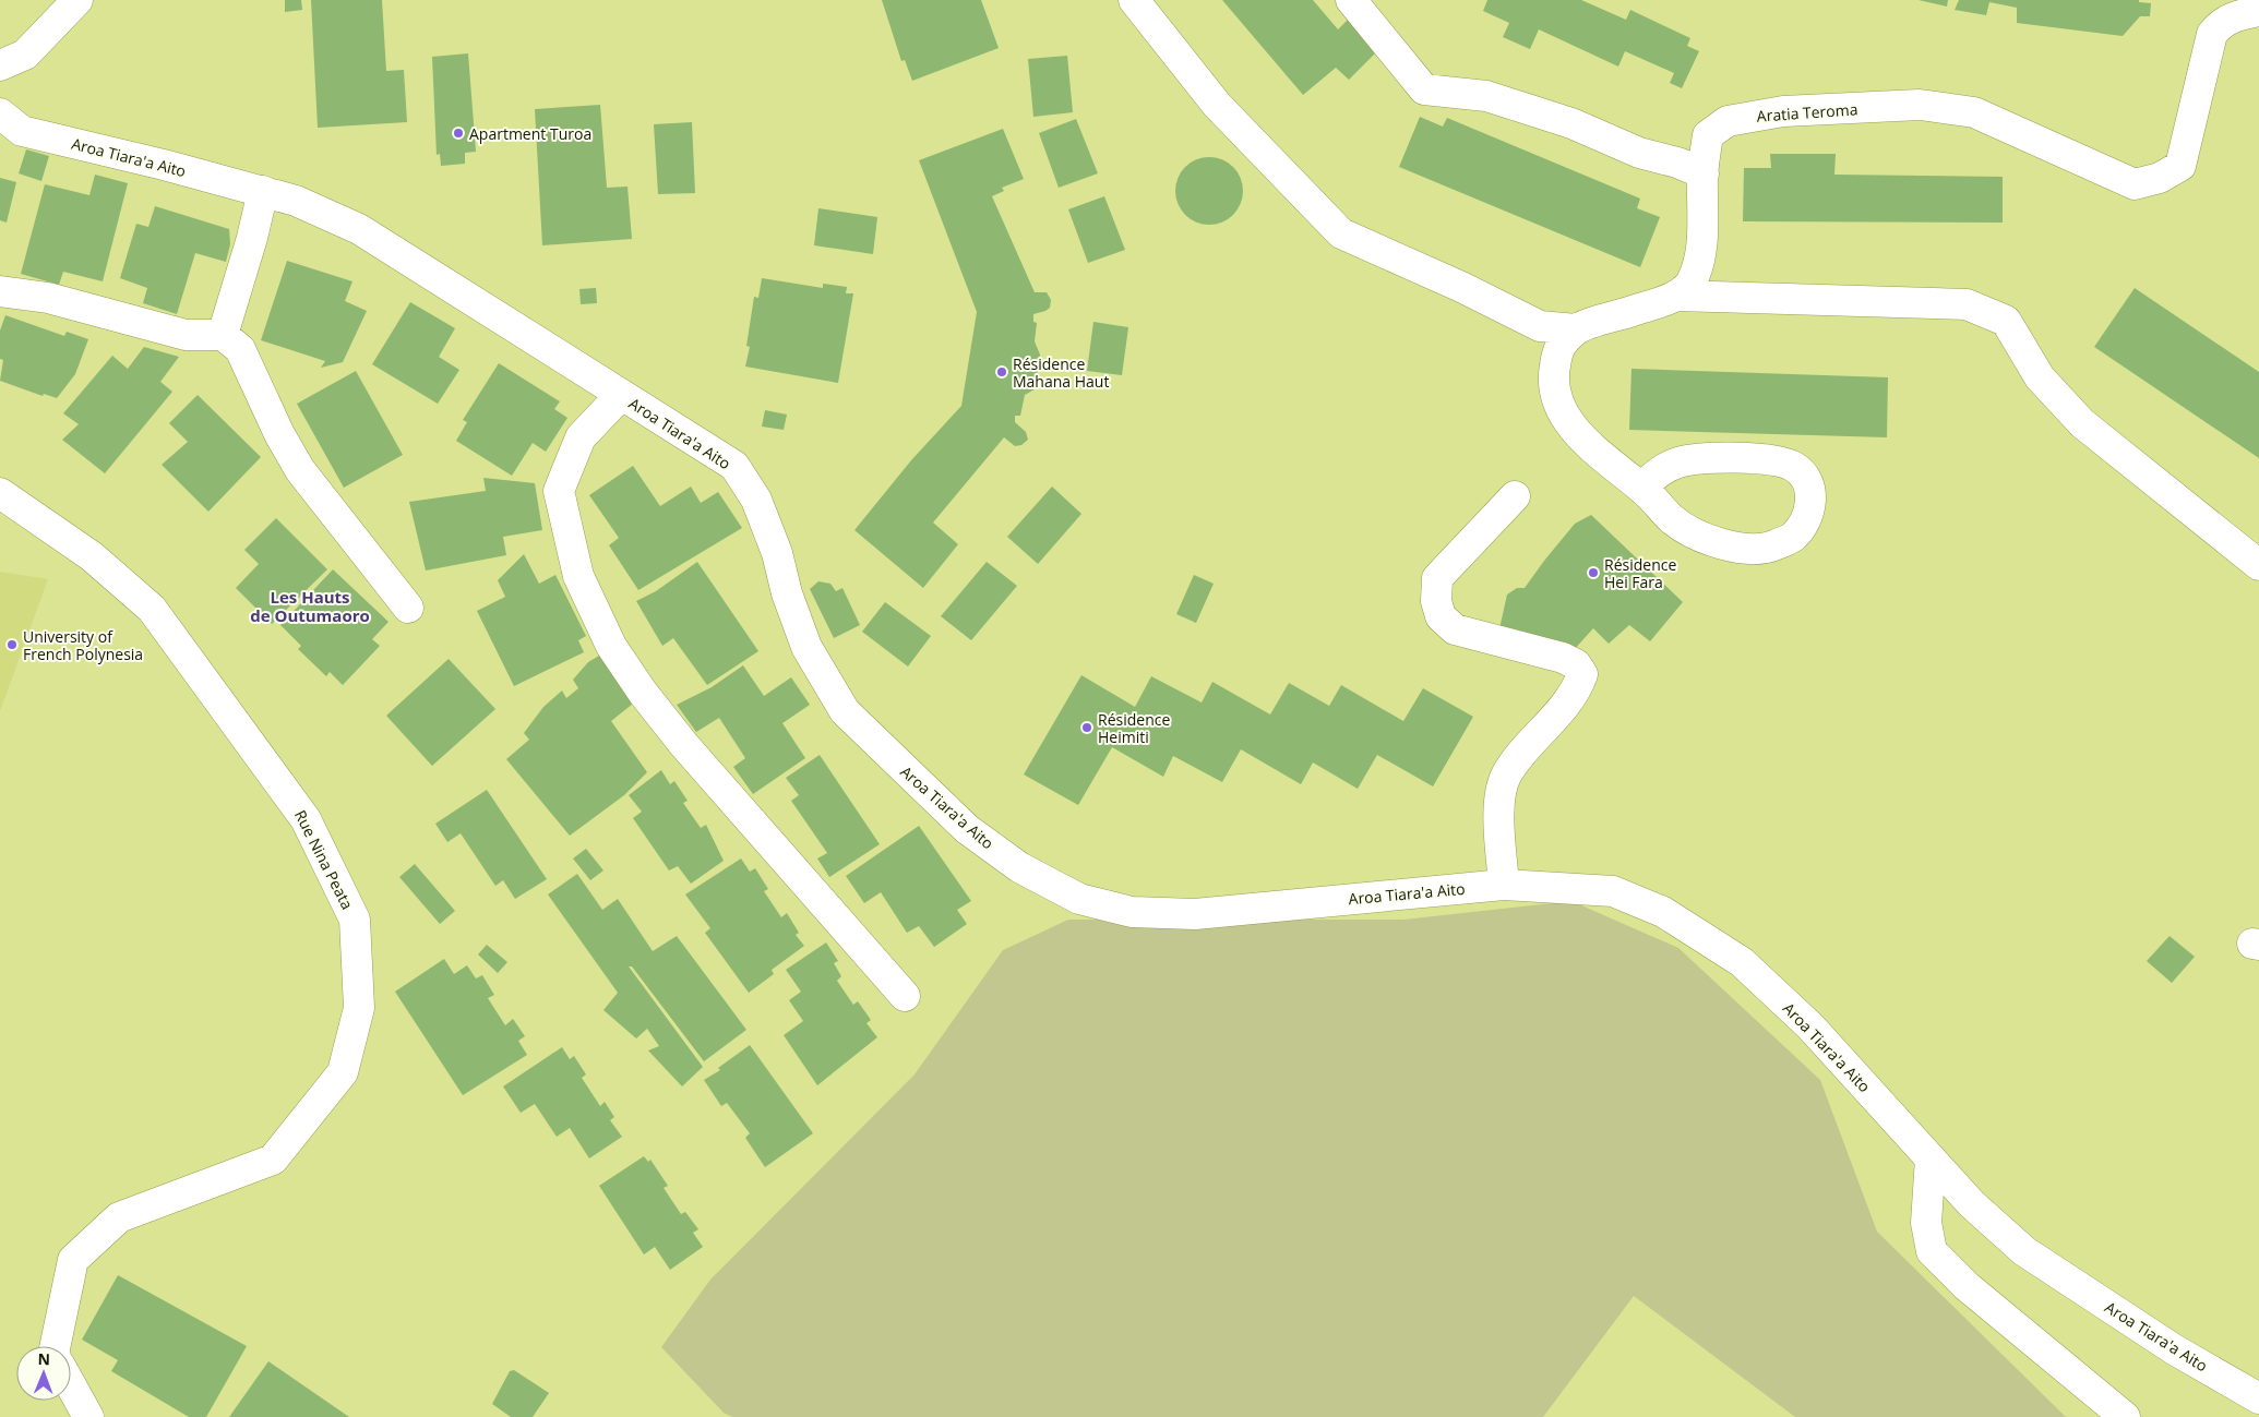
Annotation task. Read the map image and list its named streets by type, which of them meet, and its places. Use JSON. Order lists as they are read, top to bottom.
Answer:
{
  "streets": {
    "street": ["Aratia Teroma", "Aroa Tiara'a Aito", "Rue Nina Peata"]
  },
  "districts": ["Les Hauts de Outumaoro"],
  "places": [
    "Apartment Turoa",
    "Résidence Mahana Haut",
    "Résidence Hei Fara",
    "University of French Polynesia",
    "Résidence Heimiti"
  ],
  "north": "top"
}
